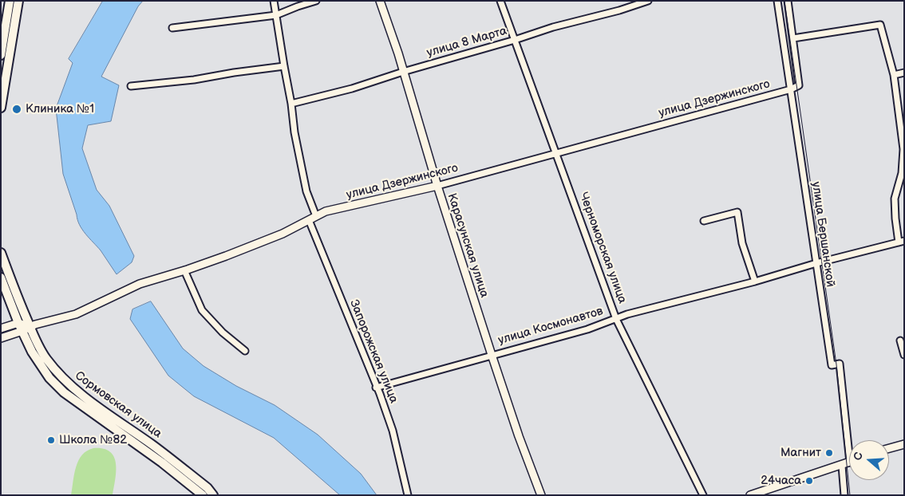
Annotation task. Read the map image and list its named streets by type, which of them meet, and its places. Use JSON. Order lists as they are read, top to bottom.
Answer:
{
  "streets": {
    "main road": ["Сормовская улица"],
    "street": [
      "улица 8 Марта",
      "улица Дзержинского",
      "улица Бершанской",
      "Карасунская улица",
      "Черноморская улица",
      "улица Космонавтов",
      "Запорожская улица"
    ]
  },
  "crossings": [
    ["улица 8 Марта", "Карасунская улица"],
    ["улица 8 Марта", "Черноморская улица"],
    ["улица Дзержинского", "улица Бершанской"],
    ["улица Дзержинского", "Карасунская улица"],
    ["улица Дзержинского", "Черноморская улица"],
    ["улица Дзержинского", "Запорожская улица"],
    ["улица Дзержинского", "Сормовская улица"],
    ["улица Бершанской", "улица Космонавтов"],
    ["Карасунская улица", "улица Космонавтов"],
    ["Черноморская улица", "улица Космонавтов"],
    ["улица Космонавтов", "Запорожская улица"]
  ],
  "places": [
    "Клиника №1",
    "Школа №82",
    "Магнит",
    "24часа"
  ],
  "north": "left"
}
